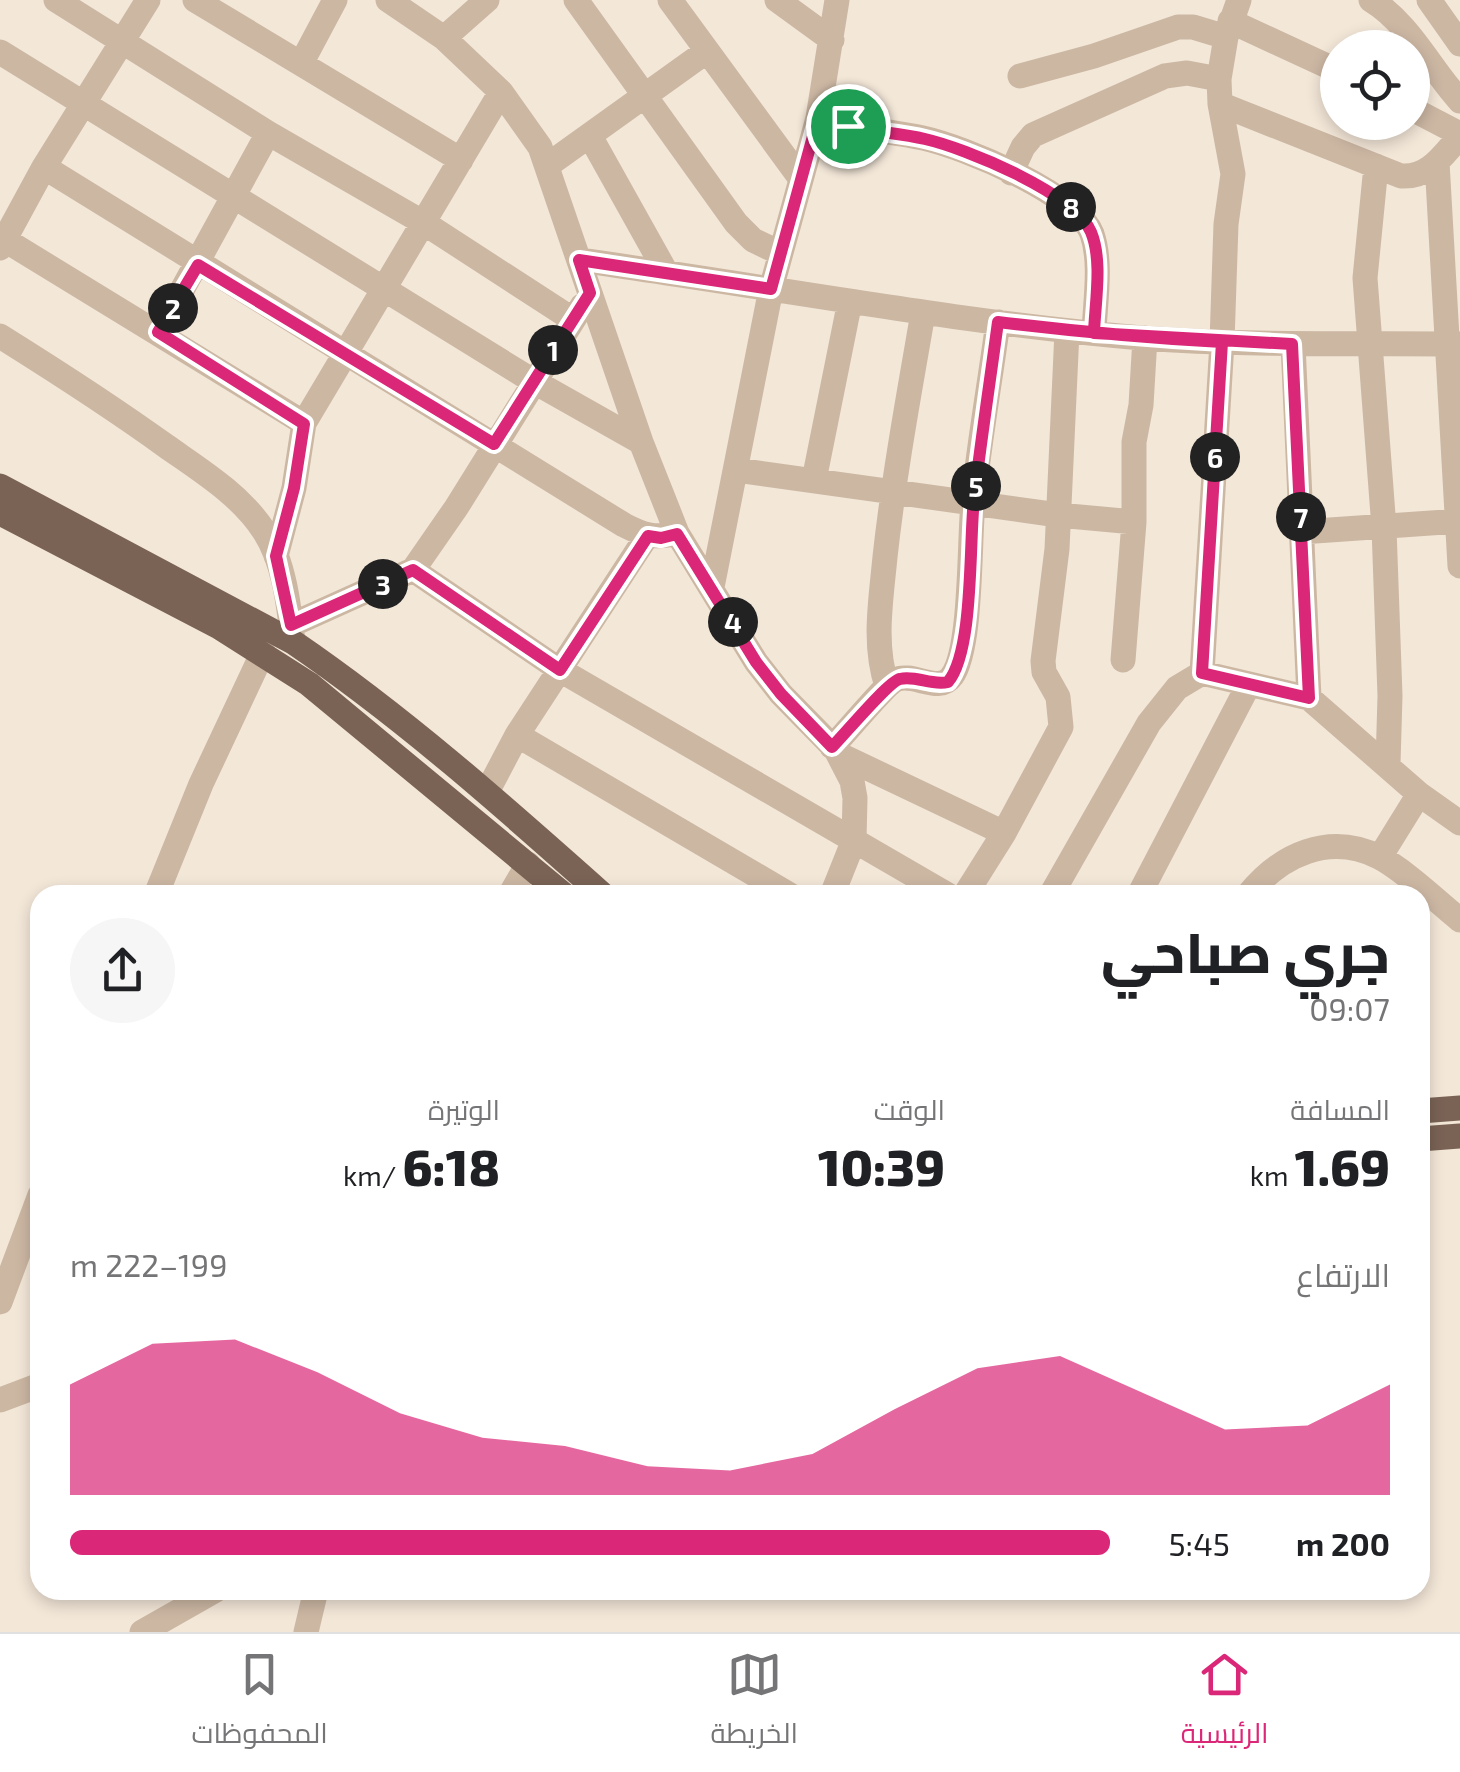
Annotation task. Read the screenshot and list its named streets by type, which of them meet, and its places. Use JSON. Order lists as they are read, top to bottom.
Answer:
{
  "page": {
    "pins": [
      "8",
      "2",
      "1",
      "6",
      "5",
      "7",
      "3",
      "4"
    ],
    "heading": ["جري صباحي", "09:07"],
    "stats": [
      ["المسافة", "1.69 km"],
      ["الوقت", "10:39"],
      ["الوتيرة", "6:18 /km"]
    ],
    "chart": ["الارتفاع", "199–222 m"],
    "list": [
      {
        "name": "200 m",
        "note": "5:45"
      }
    ],
    "tabs": ["الرئيسية", "الخريطة", "المحفوظات"]
  }
}
